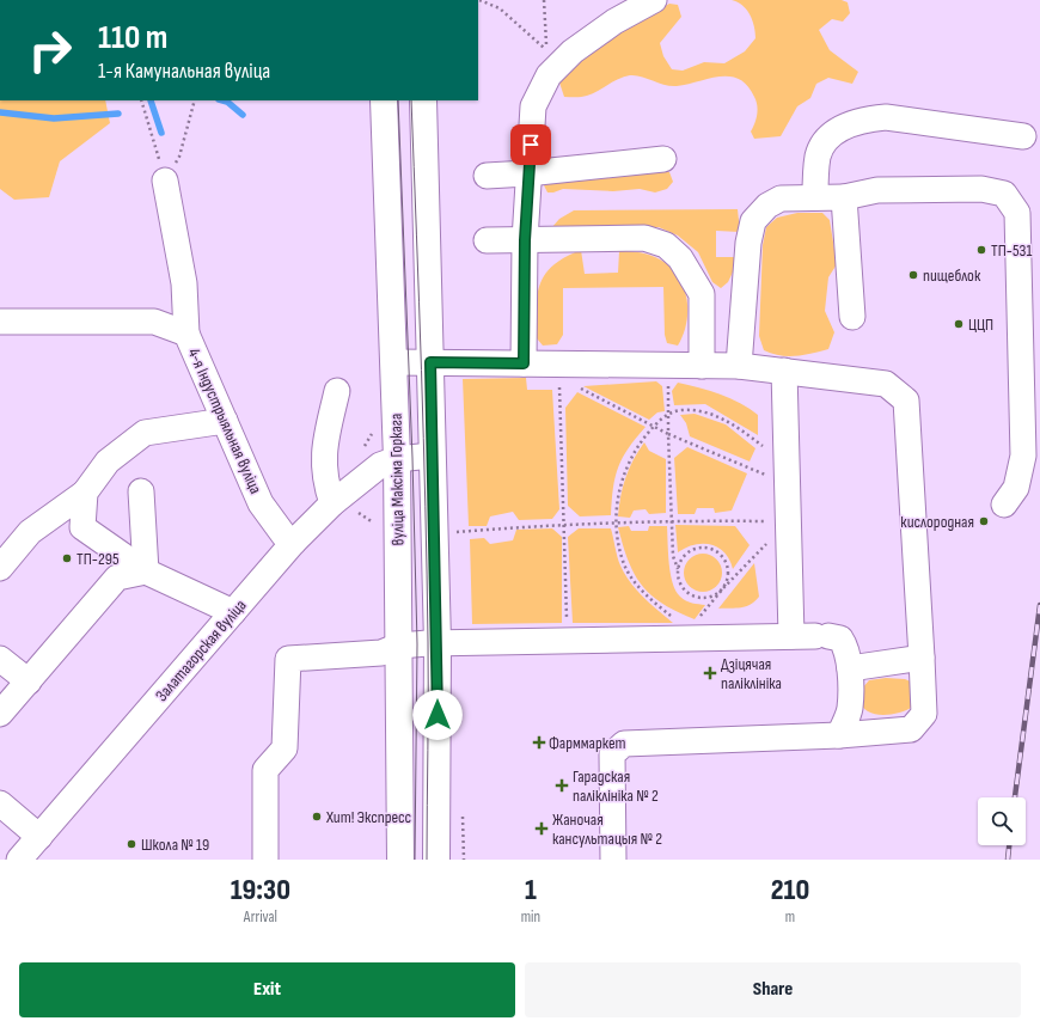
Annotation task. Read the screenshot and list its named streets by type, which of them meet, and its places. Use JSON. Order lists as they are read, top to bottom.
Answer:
{
  "streets": {
    "main road": ["вуліца Максіма Горкага"],
    "street": ["4-я Індустрыяльная вуліца", "Залатагорская вуліца"]
  },
  "crossings": [
    ["4-я Індустрыяльная вуліца", "Залатагорская вуліца"],
    ["вуліца Максіма Горкага", "Залатагорская вуліца"]
  ],
  "places": {
    "other": [
      "ТП-531",
      "пищеблок",
      "ЦЦП",
      "кислородная",
      "ТП-295",
      "Хит! Экспресс",
      "Школа № 19"
    ],
    "health": [
      "Дзіцячая паліклініка",
      "Фарммаркет",
      "Гарадская паліклініка № 2",
      "Жаночая кансультацыя № 2"
    ]
  },
  "page": {
    "turn": ["110 m", "1-я Камунальная вуліца"],
    "eta": [
      "19:30",
      "Arrival",
      "1",
      "min",
      "210",
      "m"
    ],
    "buttons": ["Exit", "Share"]
  }
}
